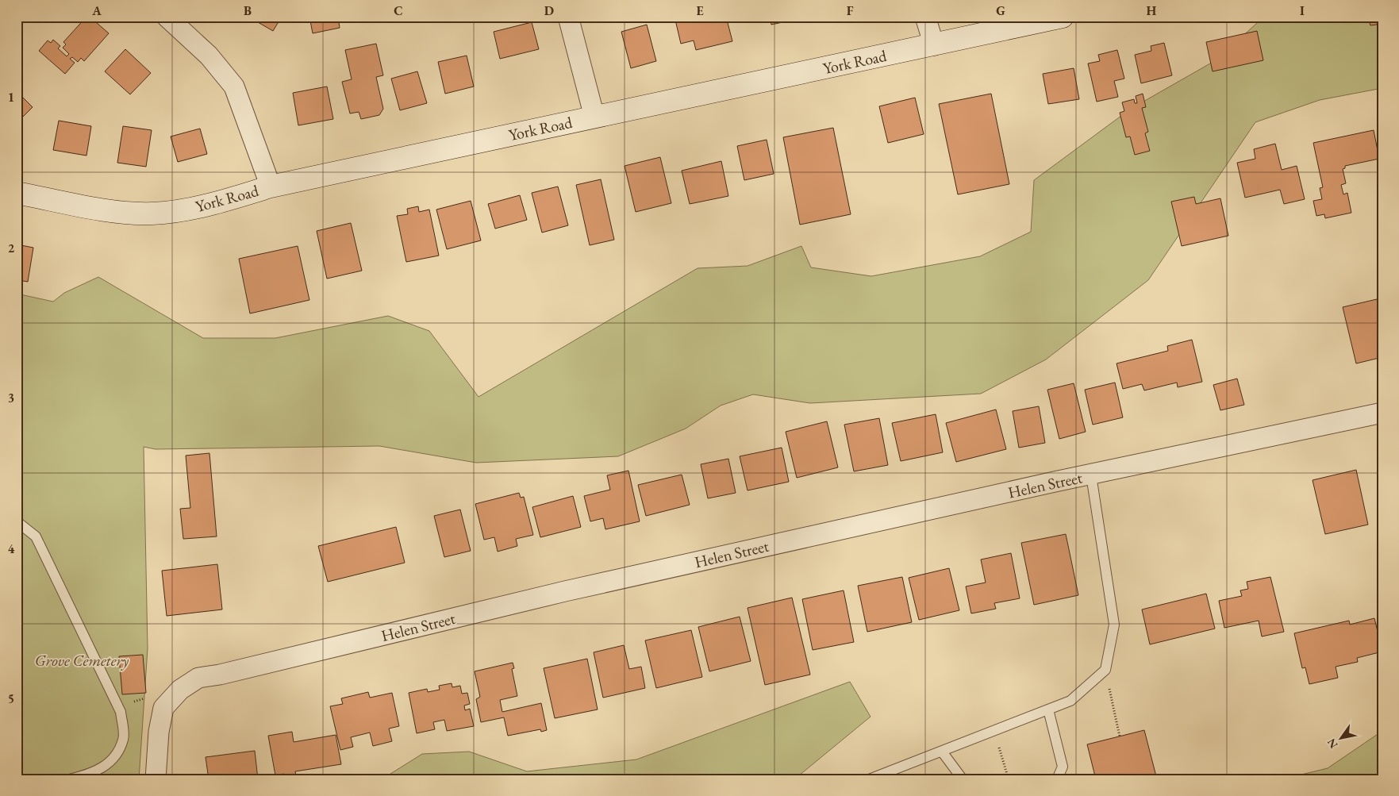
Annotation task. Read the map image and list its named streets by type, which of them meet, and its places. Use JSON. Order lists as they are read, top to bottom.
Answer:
{
  "streets": {
    "street": ["York Road", "Helen Street"]
  },
  "parks": ["Grove Cemetery"],
  "north": "bottom left",
  "grid": {
    "columns": [
      "A",
      "B",
      "C",
      "D",
      "E",
      "F",
      "G",
      "H",
      "I"
    ],
    "rows": [
      "1",
      "2",
      "3",
      "4",
      "5"
    ]
  }
}
